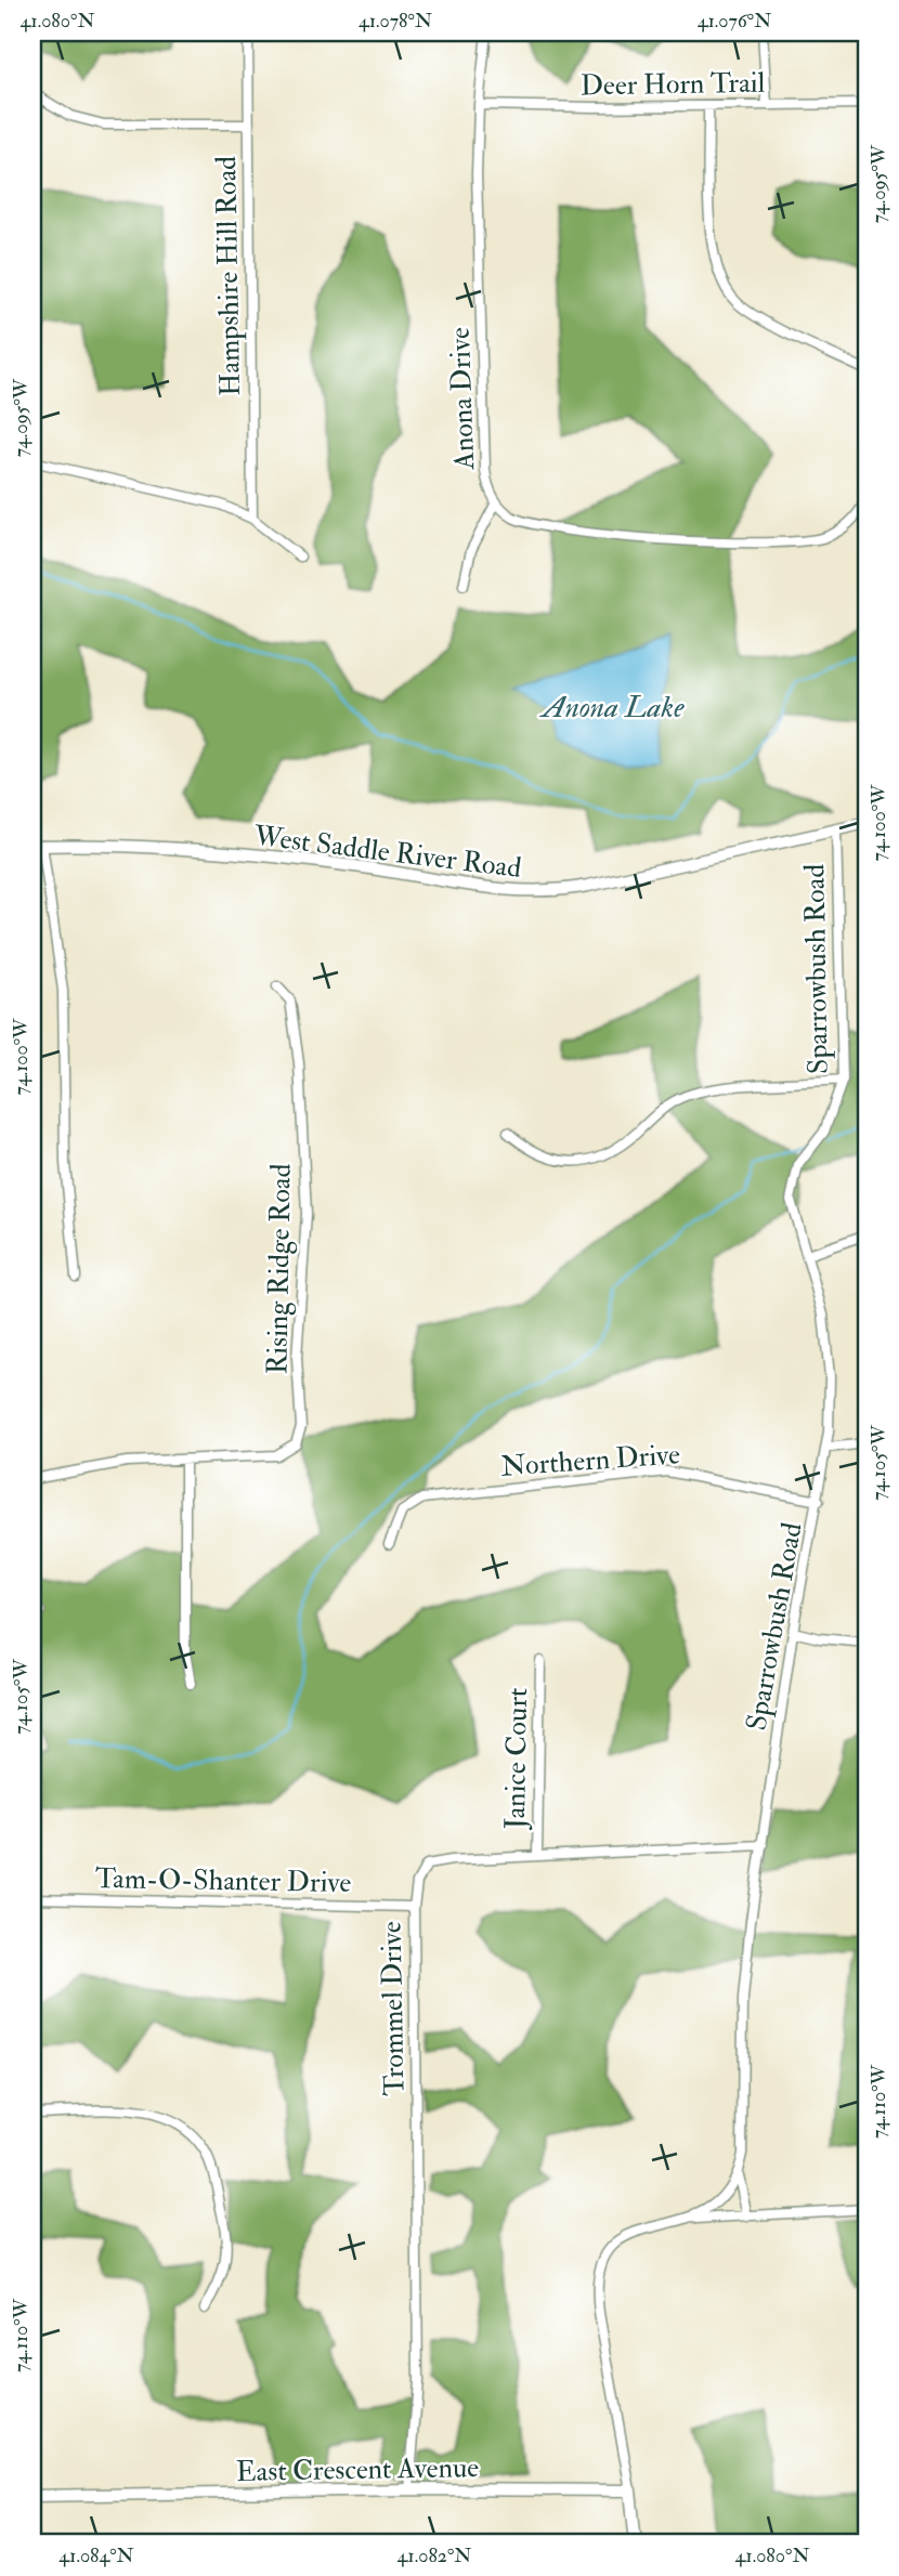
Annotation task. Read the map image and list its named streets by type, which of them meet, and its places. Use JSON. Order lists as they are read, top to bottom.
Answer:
{
  "streets": {
    "street": [
      "Deer Horn Trail",
      "Hampshire Hill Road",
      "Anona Drive",
      "West Saddle River Road",
      "Sparrowbush Road",
      "Rising Ridge Road",
      "Northern Drive",
      "Janice Court",
      "Tam-O-Shanter Drive",
      "Trommel Drive",
      "East Crescent Avenue"
    ]
  },
  "crossings": [
    ["Deer Horn Trail", "Anona Drive"],
    ["West Saddle River Road", "Sparrowbush Road"],
    ["Sparrowbush Road", "Northern Drive"],
    ["Sparrowbush Road", "Trommel Drive"],
    ["Sparrowbush Road", "East Crescent Avenue"],
    ["Janice Court", "Trommel Drive"],
    ["Tam-O-Shanter Drive", "Trommel Drive"],
    ["Trommel Drive", "East Crescent Avenue"]
  ],
  "water": ["Anona Lake"],
  "coordinates": [
    "41.080°N",
    "41.078°N",
    "41.076°N",
    "74.095°W",
    "74.100°W",
    "74.105°W",
    "74.110°W",
    "41.084°N",
    "41.082°N"
  ]
}
